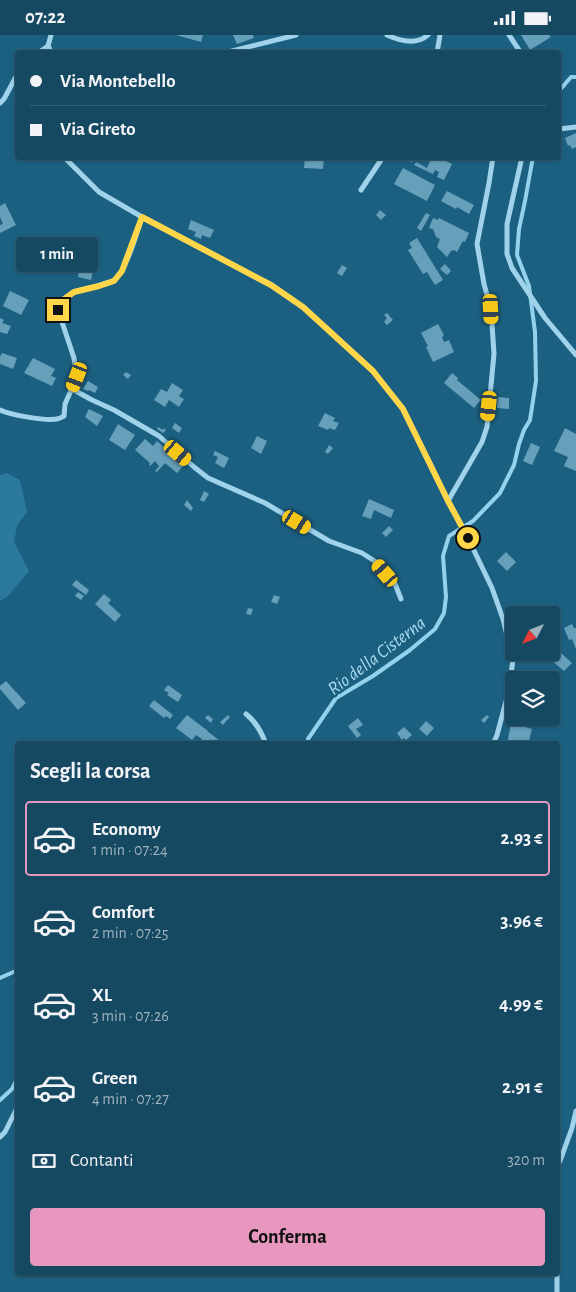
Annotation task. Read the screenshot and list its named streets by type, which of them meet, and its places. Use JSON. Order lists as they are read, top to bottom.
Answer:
{
  "water": ["Rio della Cisterna"],
  "north": "bottom left",
  "page": {
    "status": "07:22",
    "banner": ["Via Montebello", "Via Gireto"],
    "bubble": "1 min",
    "heading": "Scegli la corsa",
    "list": [
      {
        "name": "Economy",
        "note": "1 min · 07:24",
        "value": "2.93 €"
      },
      {
        "name": "Comfort",
        "note": "2 min · 07:25",
        "value": "3.96 €"
      },
      {
        "name": "XL",
        "note": "3 min · 07:26",
        "value": "4.99 €"
      },
      {
        "name": "Green",
        "note": "4 min · 07:27",
        "value": "2.91 €"
      }
    ],
    "pay": ["Contanti", "320 m"],
    "buttons": "Conferma"
  }
}
